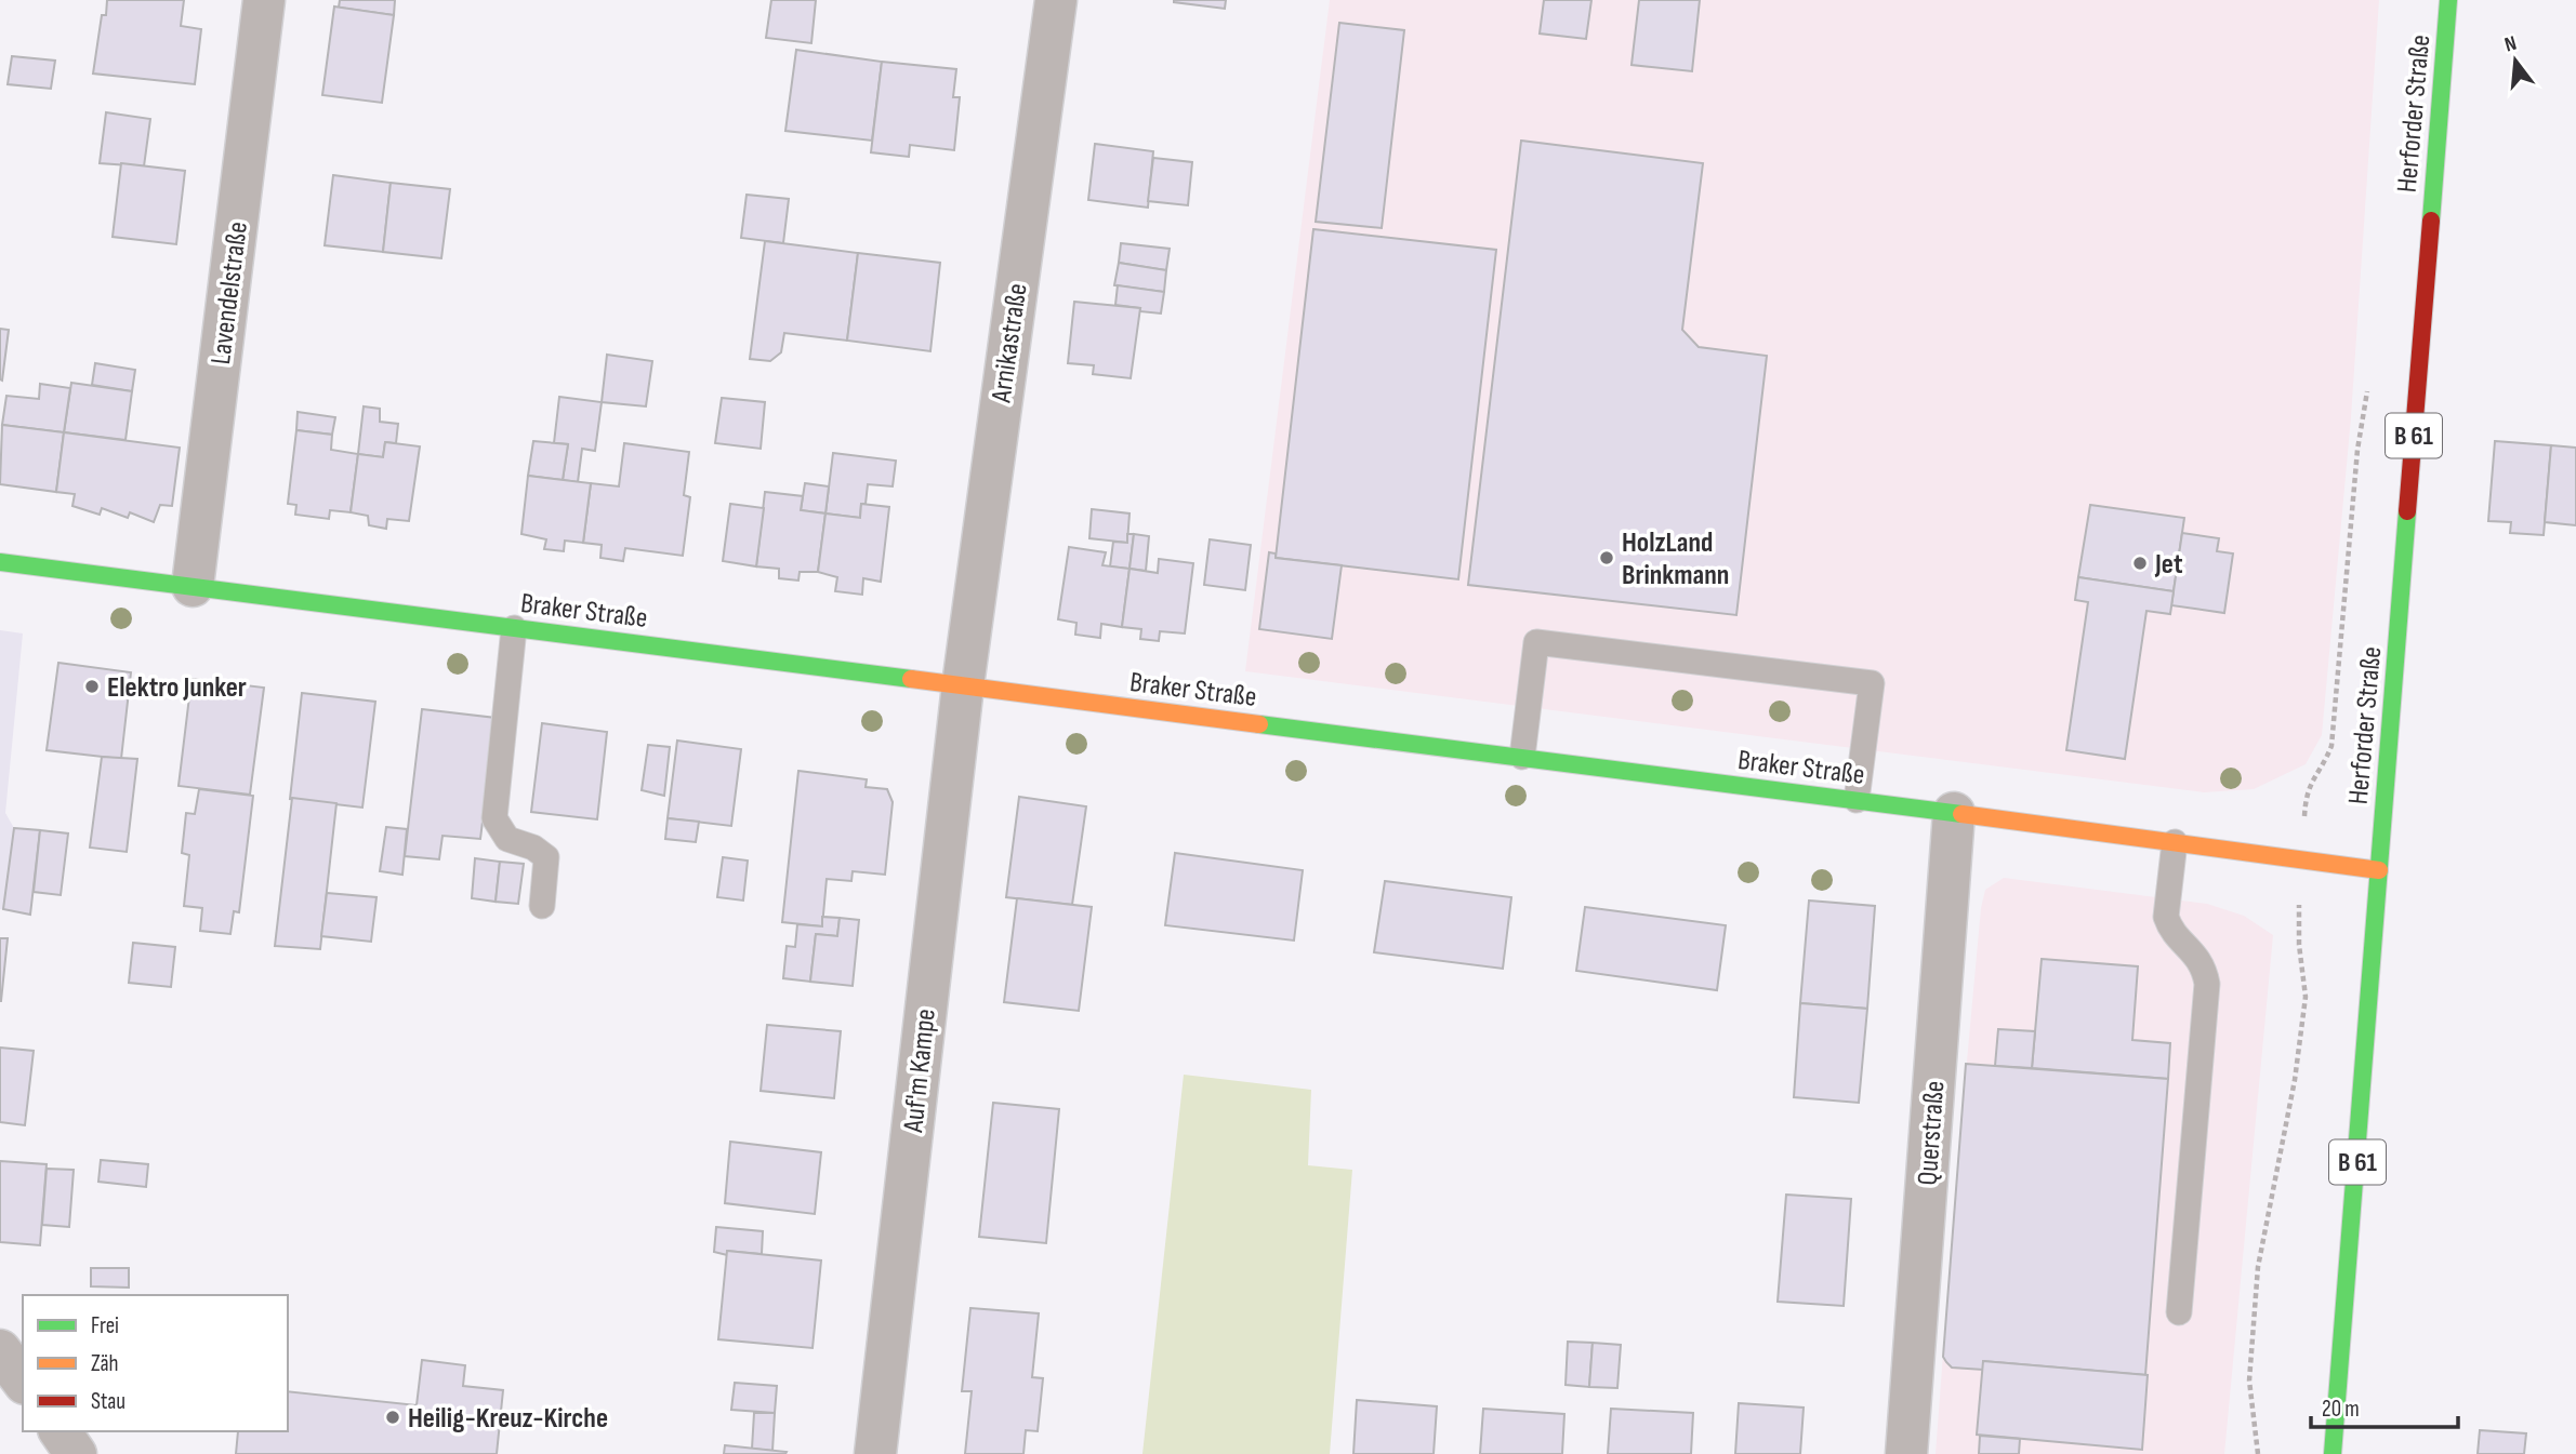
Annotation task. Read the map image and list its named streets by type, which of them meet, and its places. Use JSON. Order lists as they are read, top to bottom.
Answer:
{
  "streets": {
    "main road": ["Herforder Straße", "B 61", "Braker Straße"],
    "street": [
      "Lavendelstraße",
      "Arnikastraße",
      "Auf'm Kampe",
      "Querstraße"
    ]
  },
  "crossings": [
    ["Herforder Straße", "Braker Straße"],
    ["Lavendelstraße", "Braker Straße"],
    ["Arnikastraße", "Braker Straße"],
    ["Arnikastraße", "Auf'm Kampe"],
    ["Braker Straße", "Auf'm Kampe"],
    ["Braker Straße", "Querstraße"]
  ],
  "places": [
    "HolzLand Brinkmann",
    "Jet",
    "Elektro Junker",
    "Heilig-Kreuz-Kirche"
  ],
  "legend": ["Frei", "Zäh", "Stau"],
  "scale_bar": "20 m",
  "north": "top"
}
